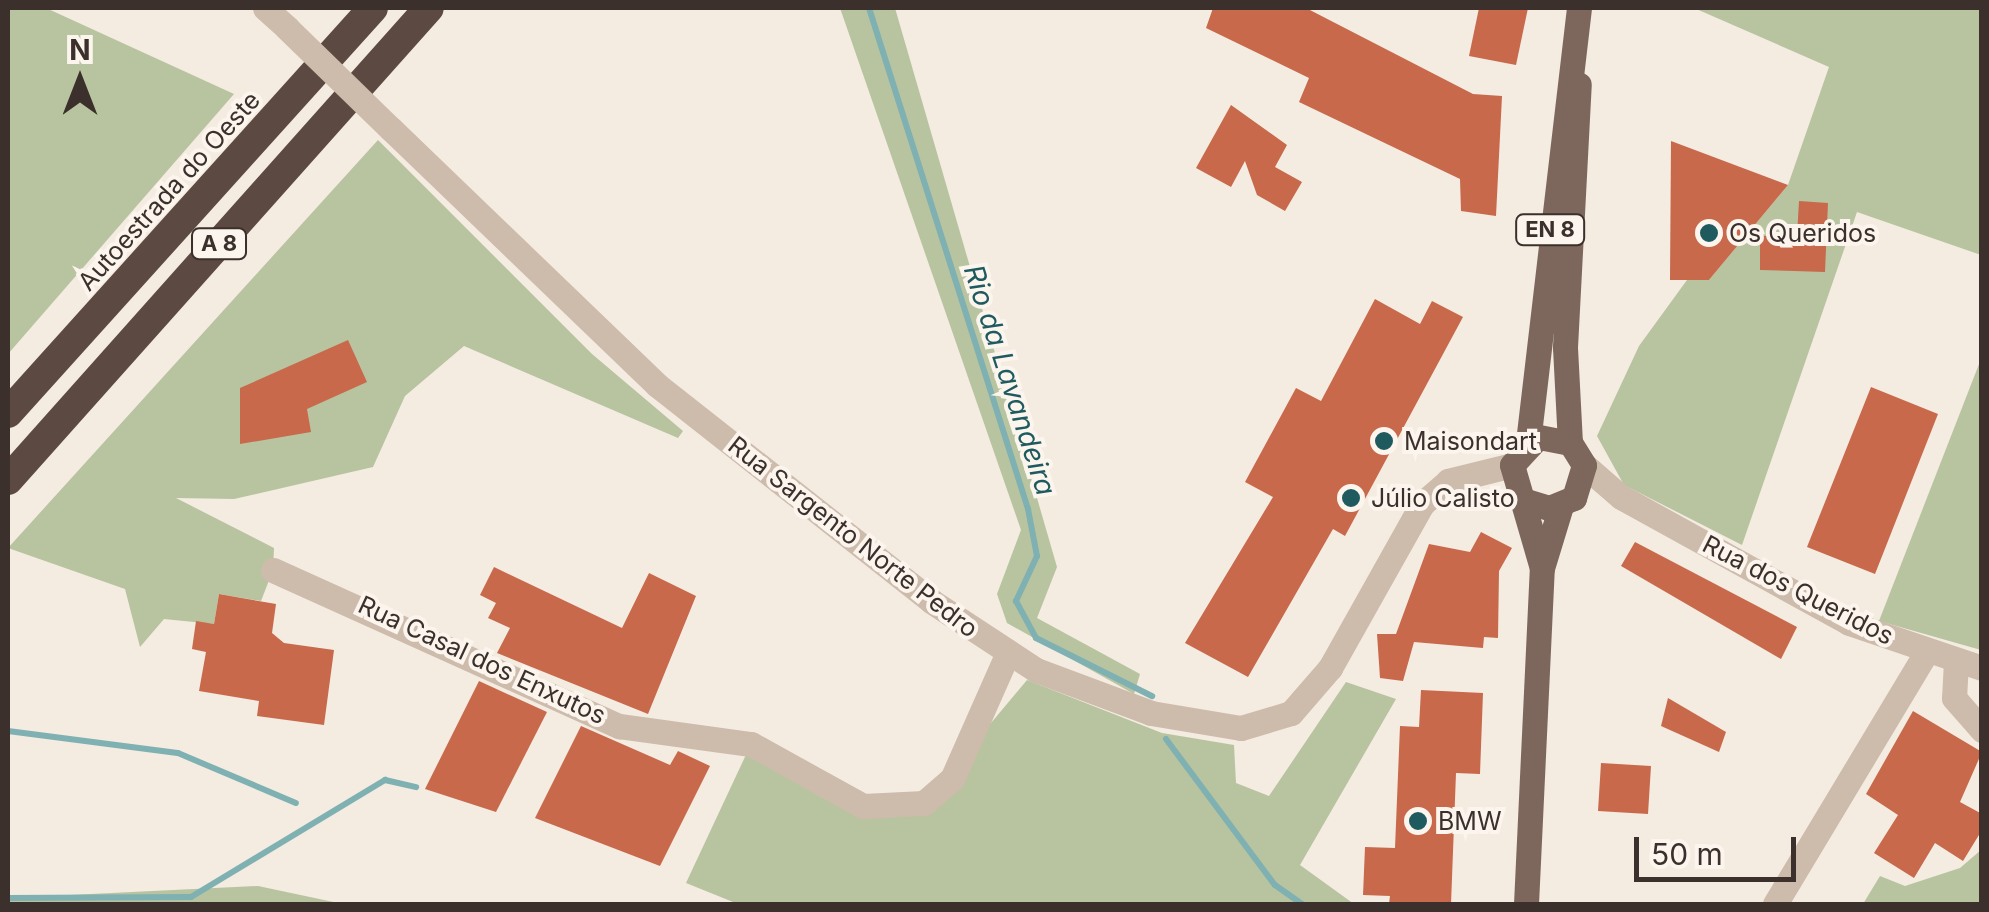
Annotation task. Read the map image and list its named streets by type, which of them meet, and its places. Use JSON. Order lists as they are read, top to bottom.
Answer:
{
  "streets": {
    "highway": ["Autoestrada do Oeste", "A 8"],
    "main road": ["EN 8"],
    "street": ["Rua Sargento Norte Pedro", "Rua dos Queridos", "Rua Casal dos Enxutos"]
  },
  "crossings": [
    ["EN 8", "Rua Sargento Norte Pedro"],
    ["EN 8", "Rua dos Queridos"],
    ["Rua Sargento Norte Pedro", "Rua dos Queridos"],
    ["Rua Sargento Norte Pedro", "Rua Casal dos Enxutos"]
  ],
  "water": ["Rio da Lavandeira"],
  "places": [
    "Os Queridos",
    "Maisondart",
    "Júlio Calisto",
    "BMW"
  ],
  "scale_bar": "50 m",
  "north": "top"
}
